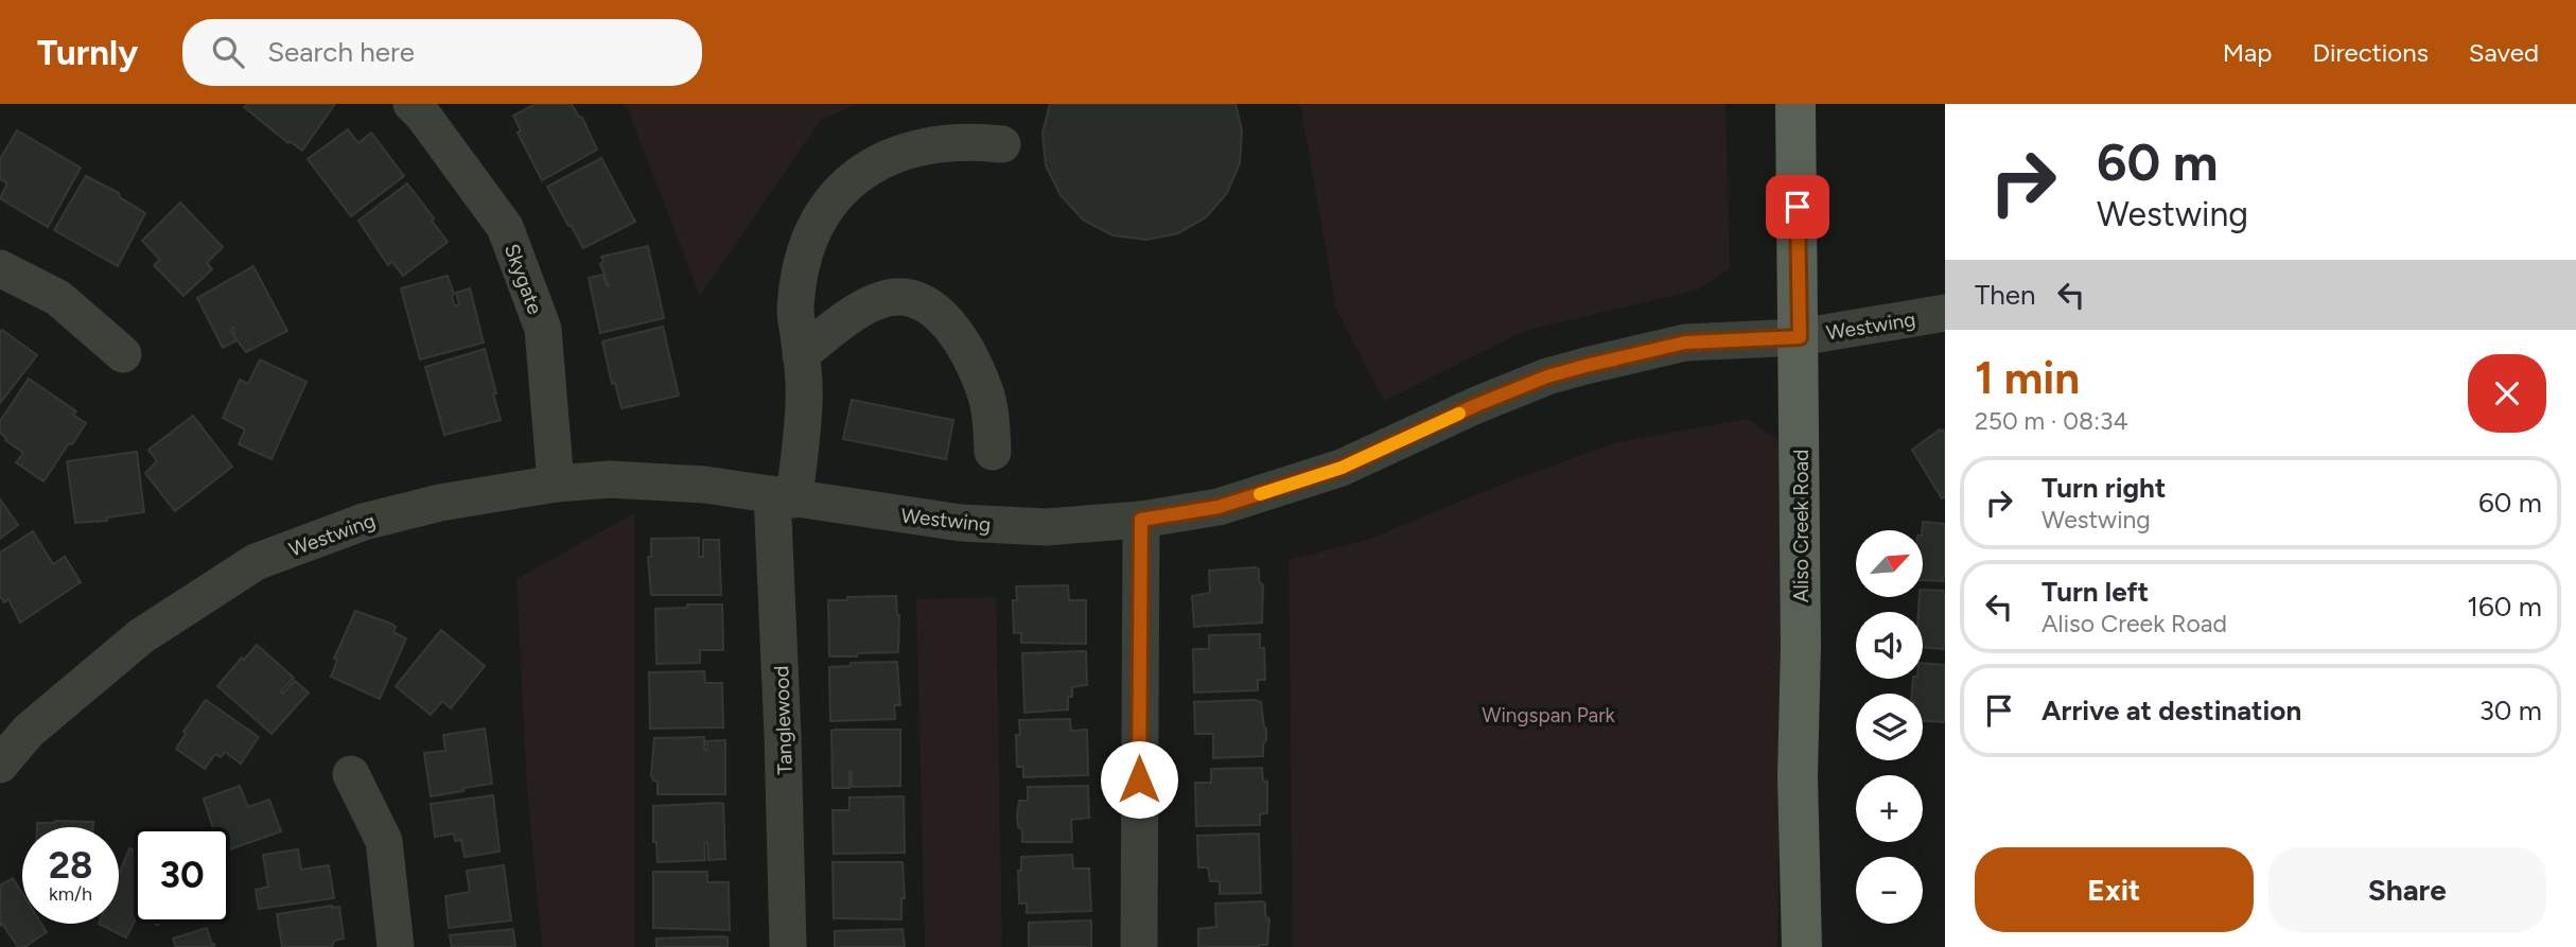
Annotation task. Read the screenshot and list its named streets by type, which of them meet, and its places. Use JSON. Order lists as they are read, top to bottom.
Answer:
{
  "streets": {
    "main road": ["Aliso Creek Road"],
    "street": ["Skygate", "Westwing", "Tanglewood"]
  },
  "crossings": [
    ["Skygate", "Westwing"],
    ["Westwing", "Aliso Creek Road"],
    ["Westwing", "Tanglewood"]
  ],
  "parks": ["Wingspan Park"],
  "north": "top right",
  "page": {
    "header": "Turnly",
    "search": "Search here",
    "nav": ["Map", "Directions", "Saved"],
    "turn": ["60 m", "Westwing"],
    "then": "Then",
    "heading": ["1 min", "250 m · 08:34"],
    "list": [
      {
        "name": "Turn right",
        "note": "Westwing",
        "value": "60 m"
      },
      {
        "name": "Turn left",
        "note": "Aliso Creek Road",
        "value": "160 m"
      },
      {
        "name": "Arrive at destination",
        "value": "30 m"
      }
    ],
    "map_buttons": ["+", "−"],
    "speed": "28 km/h",
    "limit": "30",
    "buttons": ["Exit", "Share"]
  }
}
